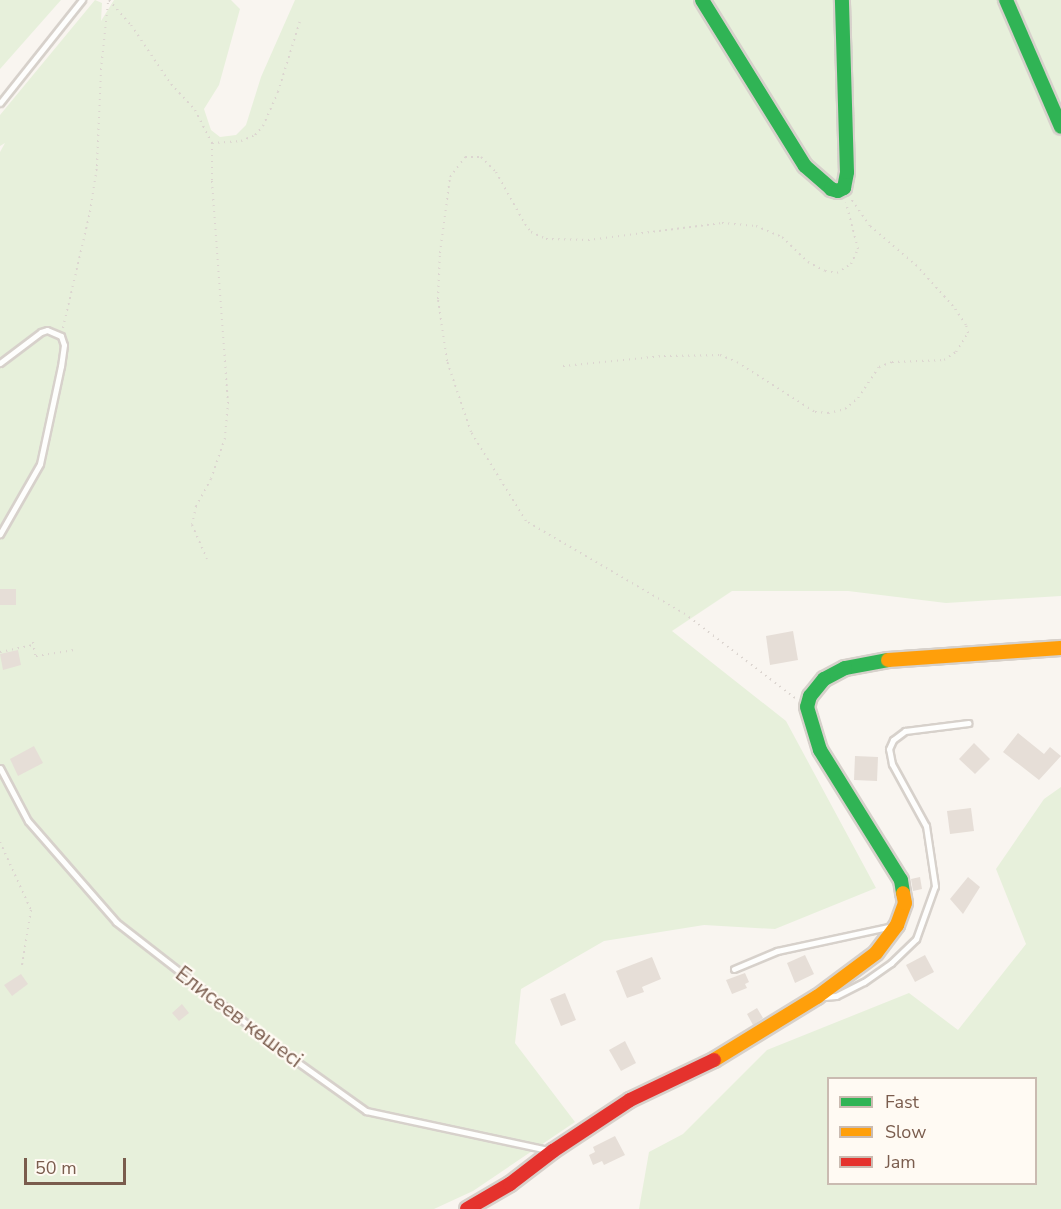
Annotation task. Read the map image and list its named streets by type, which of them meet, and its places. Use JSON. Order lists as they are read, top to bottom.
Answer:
{
  "streets": {
    "lane": ["Елисеев көшесі"]
  },
  "legend": ["Fast", "Slow", "Jam"],
  "scale_bar": "50 m"
}
